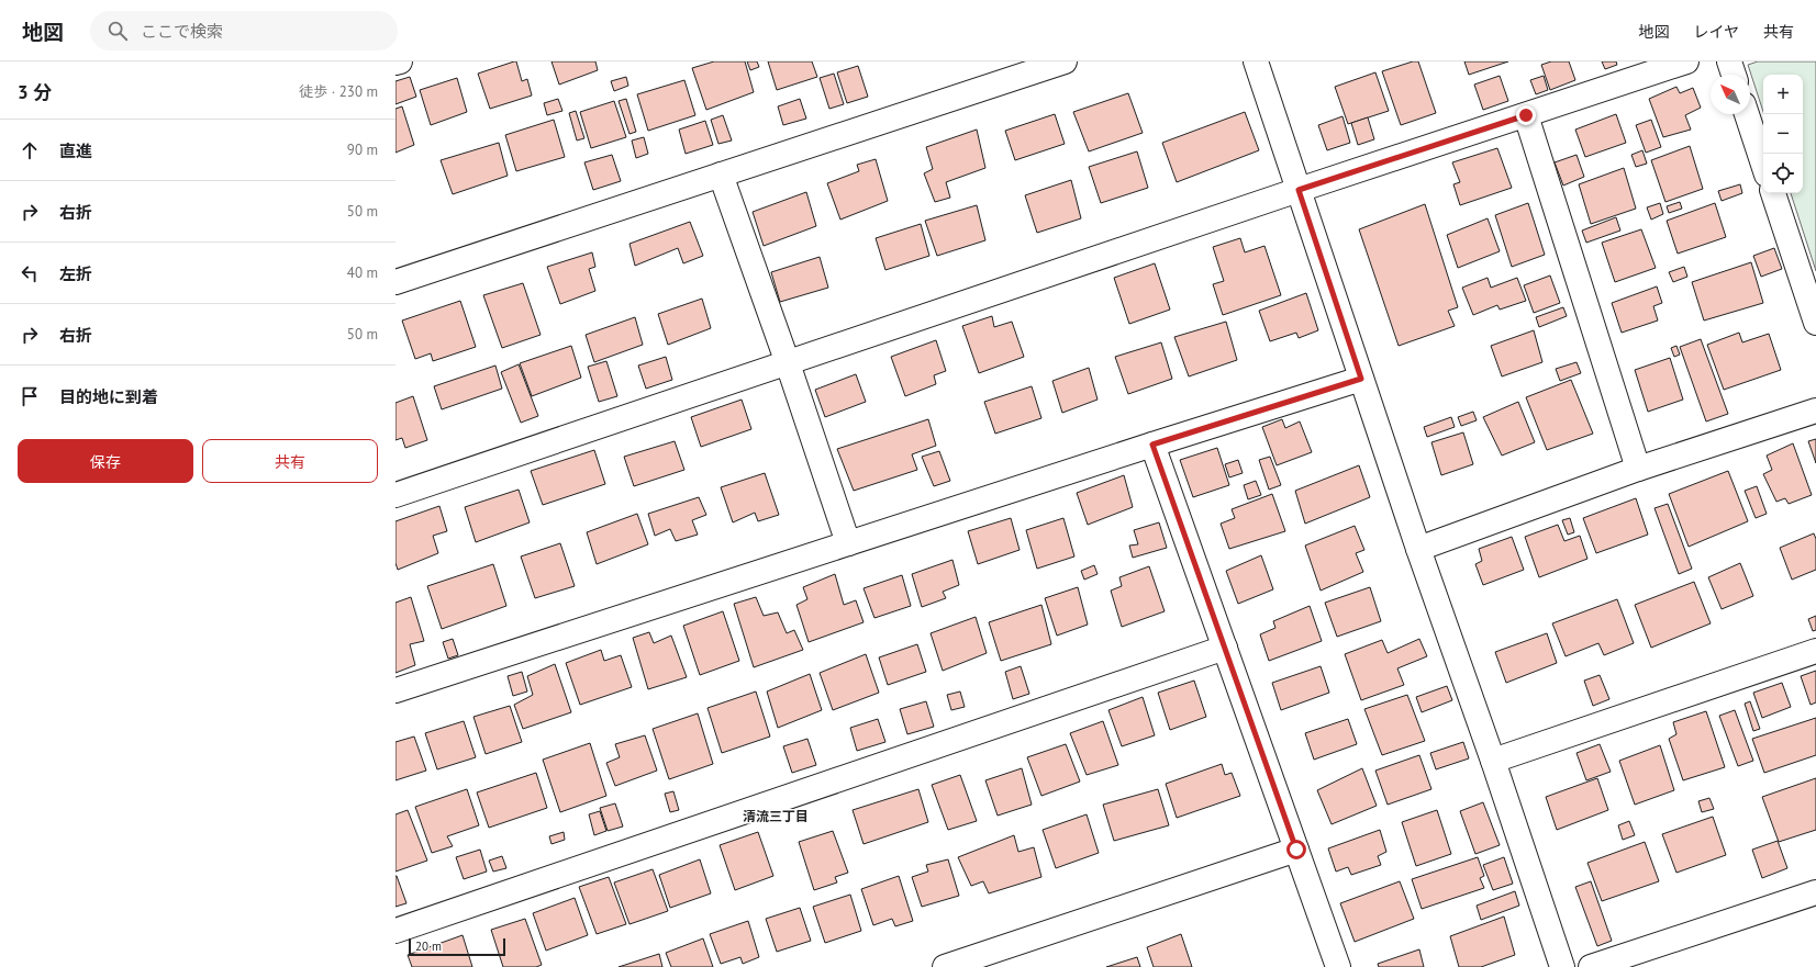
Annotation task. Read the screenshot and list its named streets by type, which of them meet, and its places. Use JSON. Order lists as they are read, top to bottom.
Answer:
{
  "districts": ["清流三丁目"],
  "scale_bar": "20 m",
  "north": "top left",
  "page": {
    "header": "地図",
    "search": "ここで検索",
    "nav": ["地図", "レイヤ", "共有"],
    "heading": ["3 分", "徒歩 · 230 m"],
    "map_buttons": ["+", "−"],
    "list": [
      ["直進", "90 m"],
      ["右折", "50 m"],
      ["左折", "40 m"],
      ["右折", "50 m"],
      "目的地に到着"
    ],
    "buttons": ["保存", "共有"],
    "scale": "20 m"
  }
}
